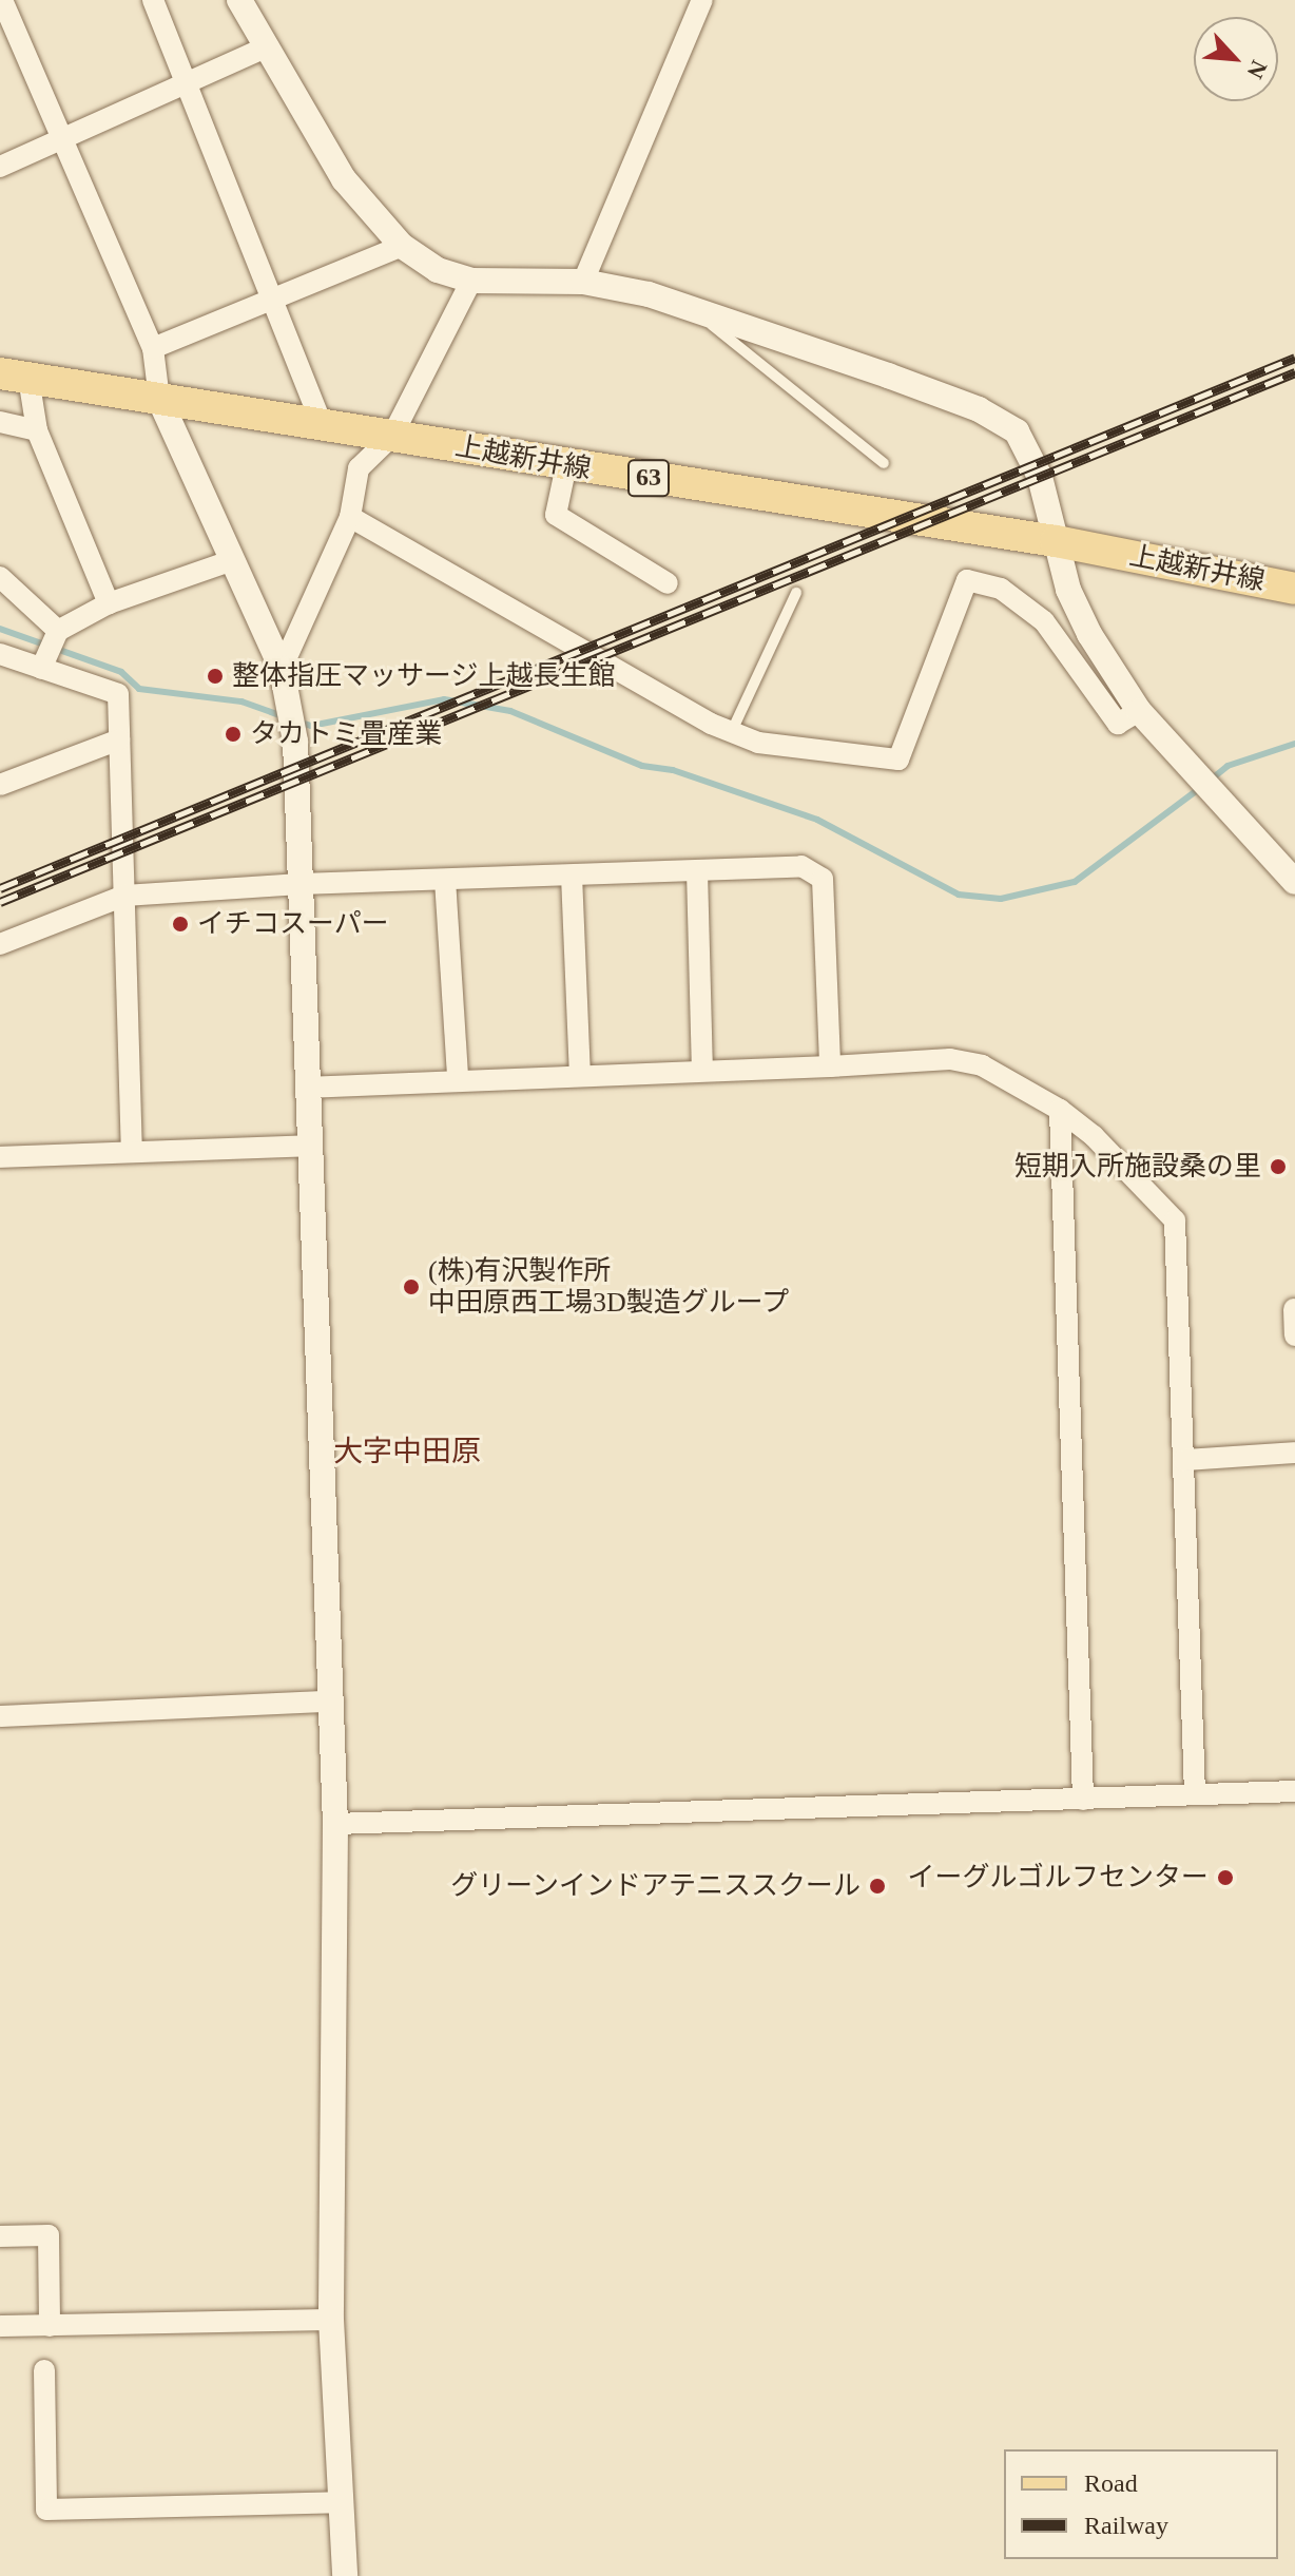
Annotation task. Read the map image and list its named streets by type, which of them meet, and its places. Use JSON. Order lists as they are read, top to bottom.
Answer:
{
  "streets": {
    "main road": ["上越新井線", "63"]
  },
  "districts": ["大字中田原"],
  "places": [
    "整体指圧マッサージ上越長生館",
    "タカトミ畳産業",
    "イチコスーパー",
    "短期入所施設桑の里",
    "(株)有沢製作所 中田原西工場3D製造グループ",
    "イーグルゴルフセンター",
    "グリーンインドアテニススクール"
  ],
  "legend": ["Road", "Railway"],
  "north": "bottom right"
}
